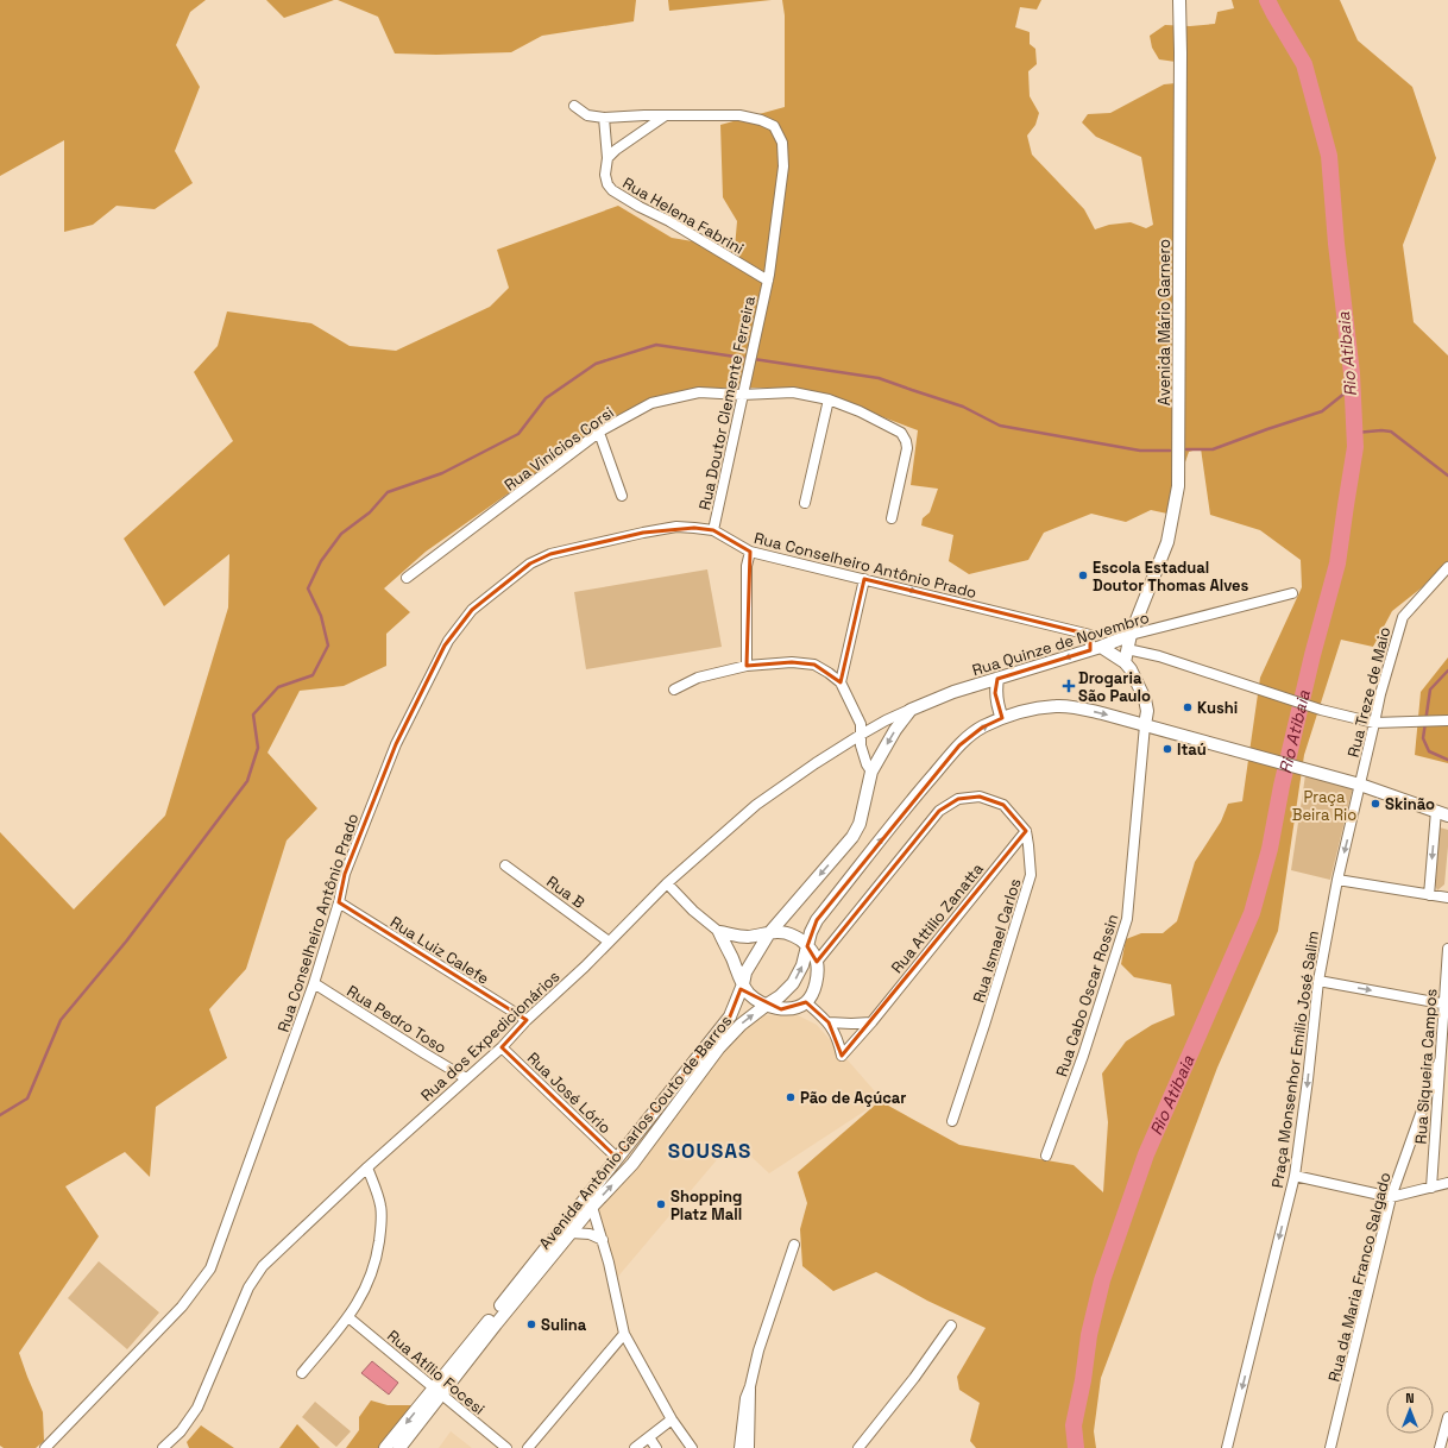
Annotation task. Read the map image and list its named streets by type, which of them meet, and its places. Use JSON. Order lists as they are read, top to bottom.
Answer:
{
  "streets": {
    "main road": ["Avenida Mário Garnero", "Rua Quinze de Novembro", "Avenida Antônio Carlos Couto de Barros"],
    "street": [
      "Rua Helena Fabrini",
      "Rua Doutor Clemente Ferreira",
      "Rua Vinícios Corsi",
      "Rua Conselheiro Antônio Prado",
      "Rua Treze de Maio",
      "Rua B",
      "Rua Attilio Zanatta",
      "Rua Ismael Carlos",
      "Rua Luiz Calefe",
      "Rua Cabo Oscar Rossin",
      "Rua Pedro Toso",
      "Rua dos Expedicionários",
      "Praça Monsenhor Emílio José Salim",
      "Rua Siqueira Campos",
      "Rua José Lório",
      "Rua da Maria Franco Salgado",
      "Rua Atílio Focesi"
    ]
  },
  "crossings": [
    ["Rua Helena Fabrini", "Rua Doutor Clemente Ferreira"],
    ["Avenida Mário Garnero", "Rua Quinze de Novembro"],
    ["Rua Doutor Clemente Ferreira", "Rua Vinícios Corsi"],
    ["Rua Doutor Clemente Ferreira", "Rua Conselheiro Antônio Prado"],
    ["Rua Conselheiro Antônio Prado", "Rua Quinze de Novembro"],
    ["Rua Conselheiro Antônio Prado", "Rua Luiz Calefe"],
    ["Rua Conselheiro Antônio Prado", "Rua Pedro Toso"],
    ["Rua Quinze de Novembro", "Rua dos Expedicionários"],
    ["Rua Quinze de Novembro", "Avenida Antônio Carlos Couto de Barros"],
    ["Rua Treze de Maio", "Praça Monsenhor Emílio José Salim"],
    ["Rua Treze de Maio", "Avenida Antônio Carlos Couto de Barros"],
    ["Rua B", "Rua dos Expedicionários"],
    ["Rua Attilio Zanatta", "Rua Ismael Carlos"],
    ["Rua Luiz Calefe", "Rua dos Expedicionários"],
    ["Rua Cabo Oscar Rossin", "Avenida Antônio Carlos Couto de Barros"],
    ["Rua Pedro Toso", "Rua dos Expedicionários"],
    ["Rua dos Expedicionários", "Rua José Lório"],
    ["Praça Monsenhor Emílio José Salim", "Avenida Antônio Carlos Couto de Barros"],
    ["Rua Siqueira Campos", "Rua da Maria Franco Salgado"],
    ["Rua José Lório", "Avenida Antônio Carlos Couto de Barros"],
    ["Avenida Antônio Carlos Couto de Barros", "Rua Atílio Focesi"]
  ],
  "one_way": ["Praça Monsenhor Emílio José Salim"],
  "districts": ["SOUSAS"],
  "water": ["Rio Atibaia"],
  "parks": ["Praça Beira Rio"],
  "places": {
    "other": [
      "Escola Estadual Doutor Thomas Alves",
      "Kushi",
      "Itaú",
      "Skinão",
      "Pão de Açúcar",
      "Shopping Platz Mall",
      "Sulina"
    ],
    "health": ["Drogaria São Paulo"]
  },
  "north": "top"
}
